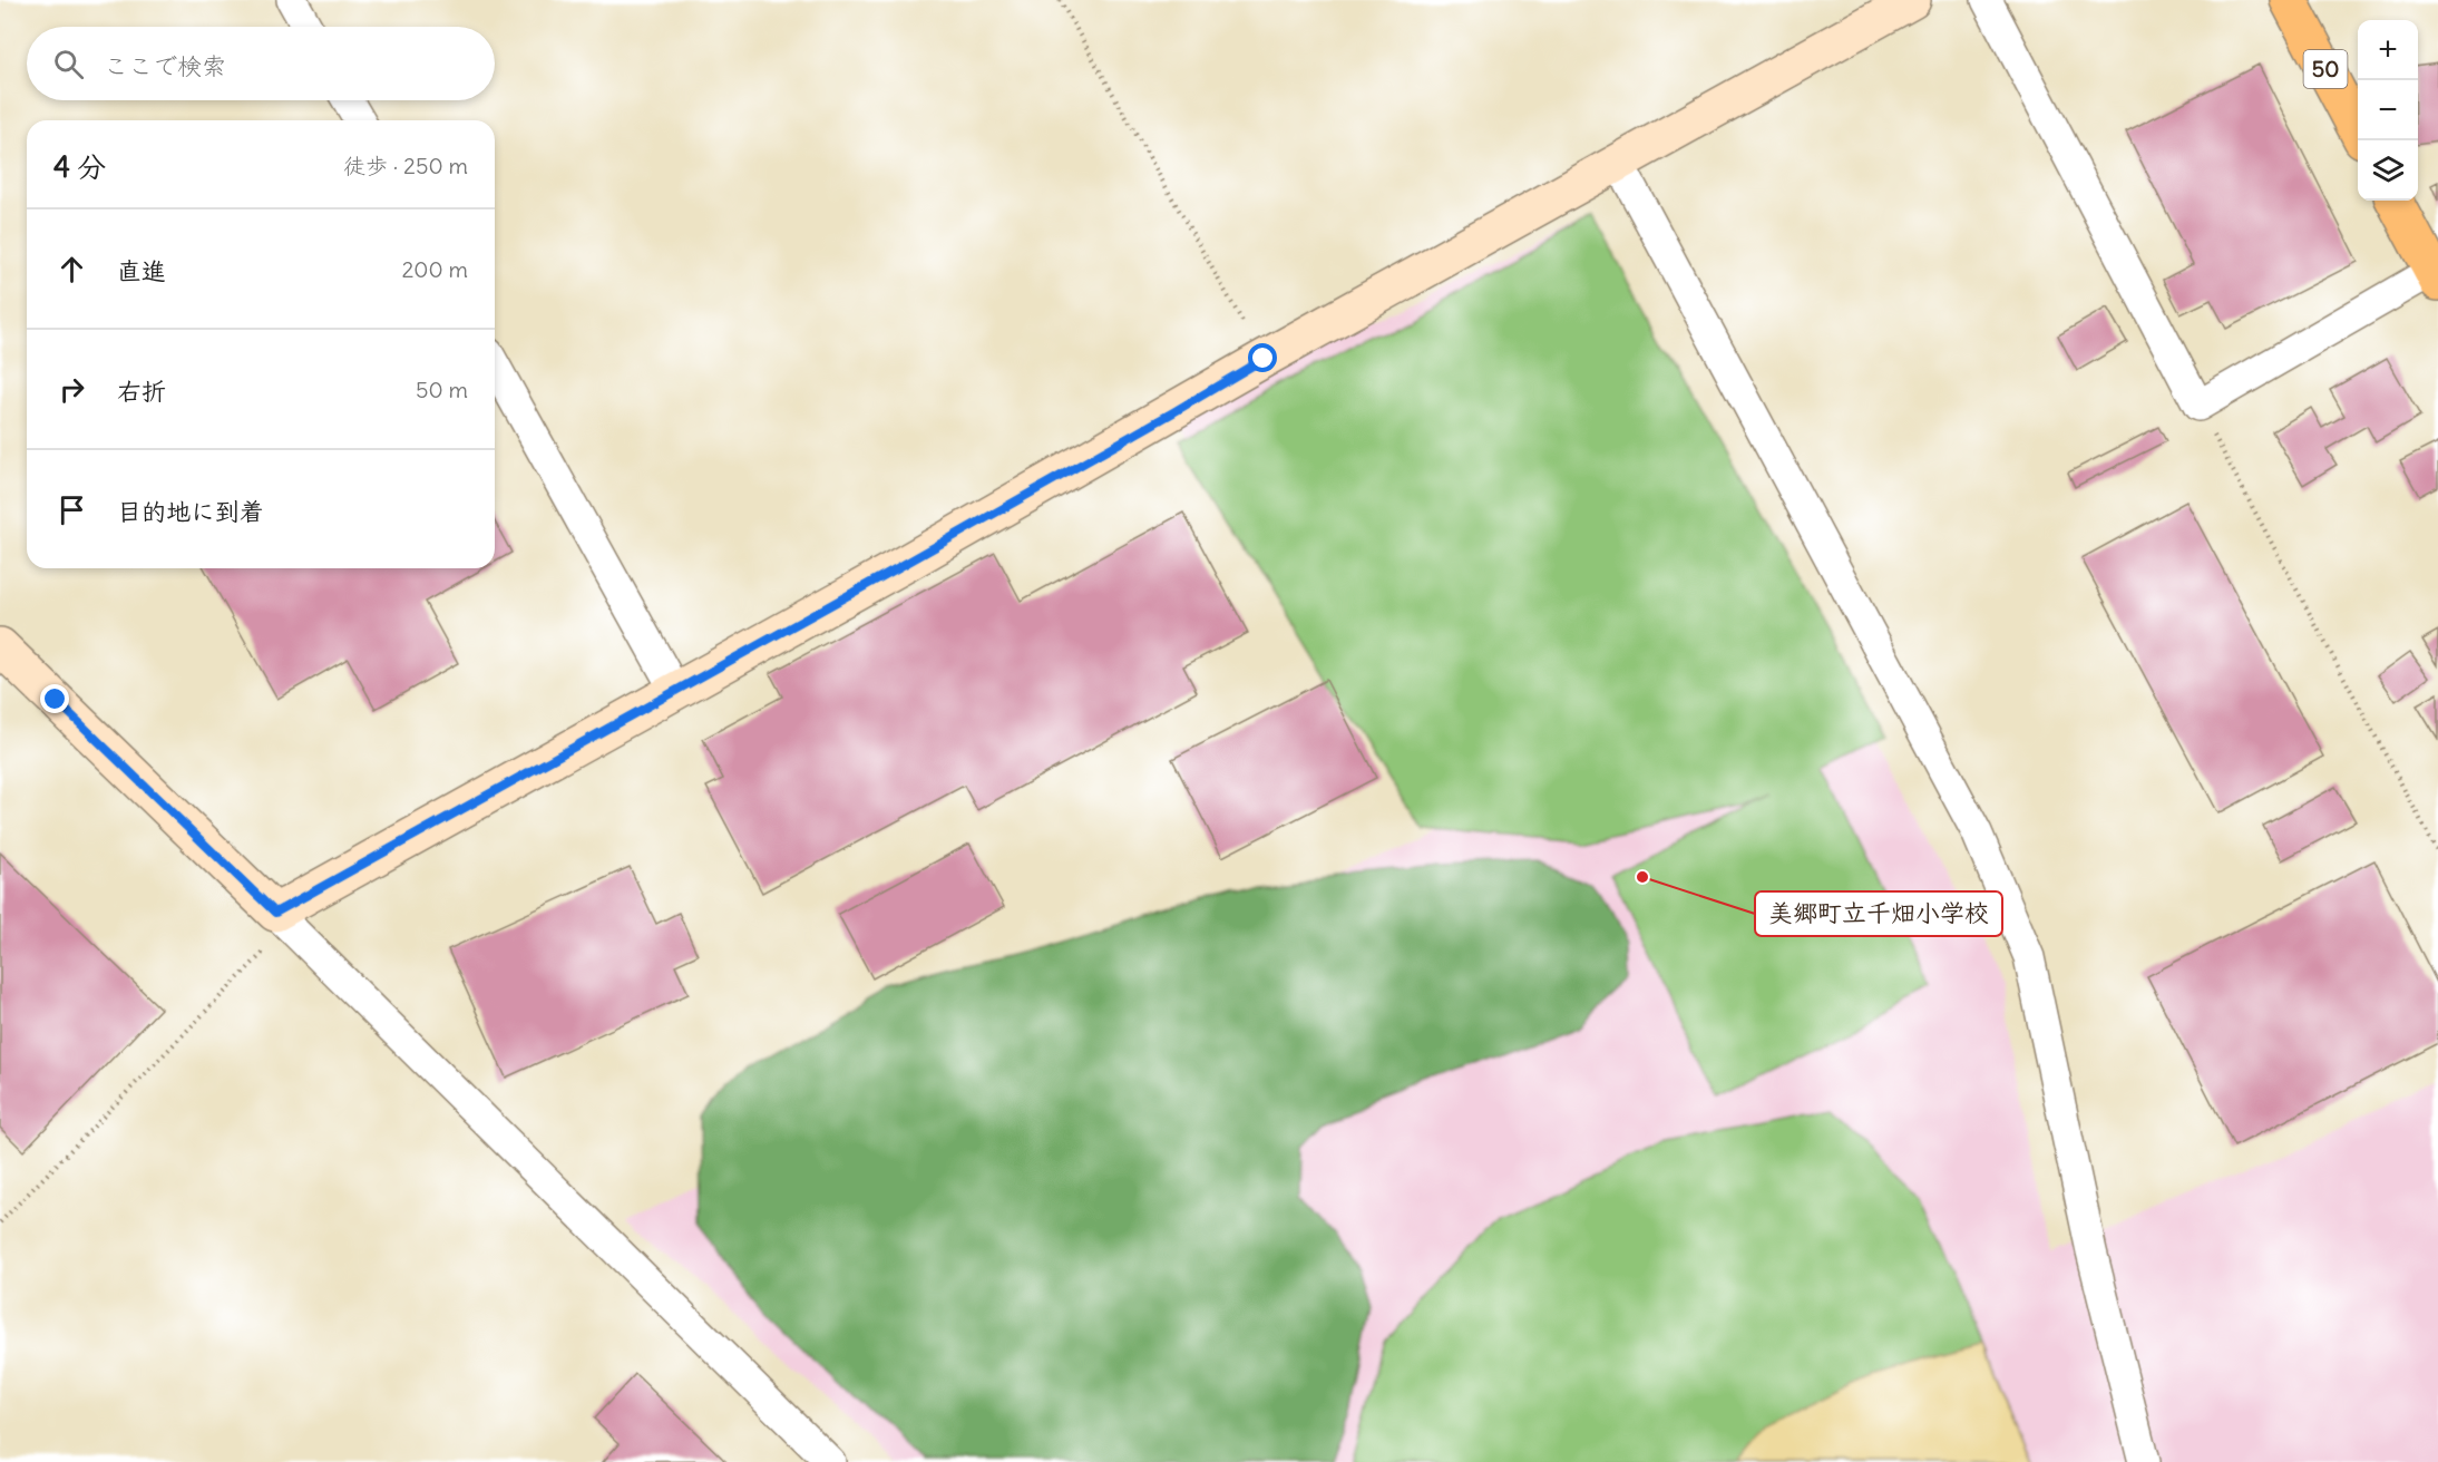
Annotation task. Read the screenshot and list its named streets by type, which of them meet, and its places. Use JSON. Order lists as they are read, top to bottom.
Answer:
{
  "streets": {
    "main road": ["50"]
  },
  "places": ["美郷町立千畑小学校"],
  "page": {
    "map_buttons": ["+", "−"],
    "search": "ここで検索",
    "heading": ["4 分", "徒歩 · 250 m"],
    "list": [
      ["直進", "200 m"],
      ["右折", "50 m"],
      "目的地に到着"
    ]
  }
}
